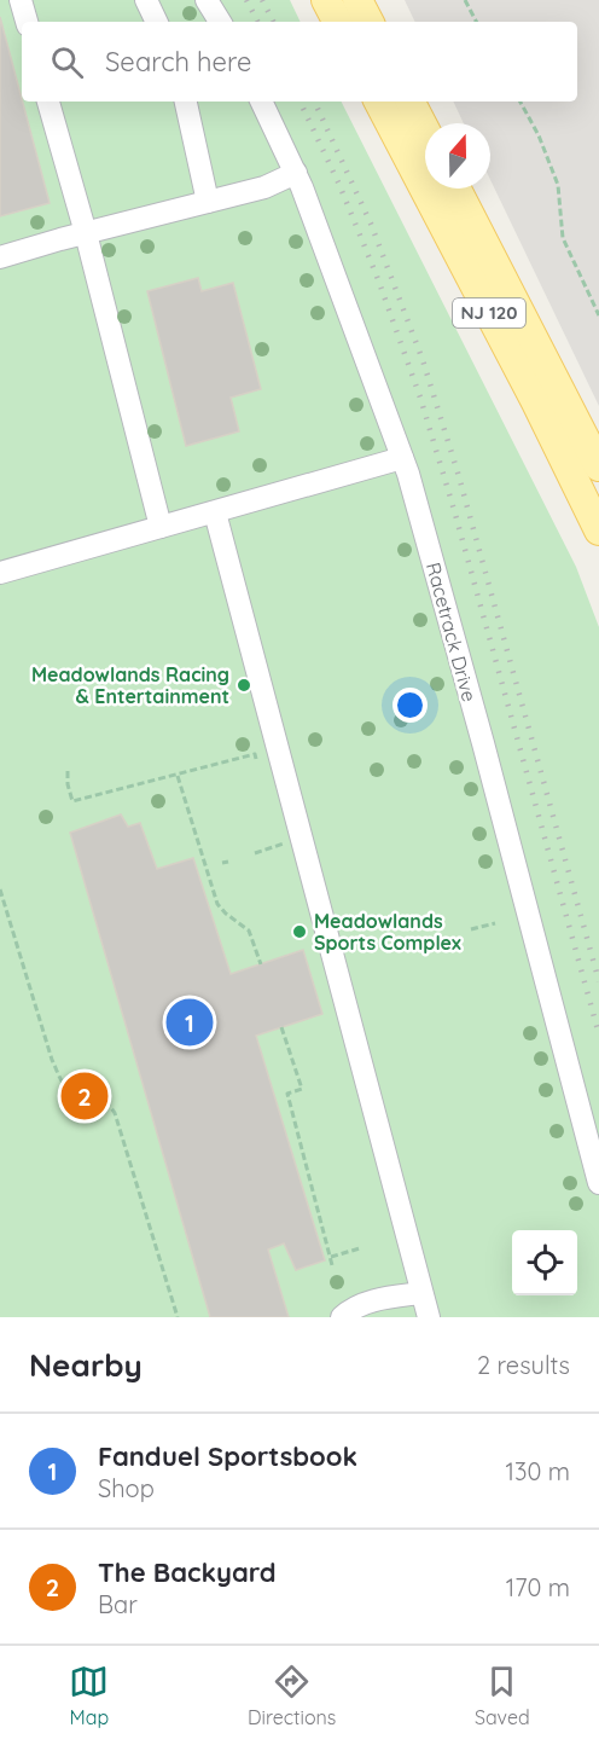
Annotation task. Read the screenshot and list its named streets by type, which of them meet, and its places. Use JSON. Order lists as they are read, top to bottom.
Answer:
{
  "streets": {
    "main road": ["NJ 120"],
    "street": ["Racetrack Drive"]
  },
  "places": ["Meadowlands Racing & Entertainment", "Meadowlands Sports Complex"],
  "north": "top",
  "page": {
    "search": "Search here",
    "pins": ["1", "2"],
    "heading": ["Nearby", "2 results"],
    "list": [
      {
        "mark": "1",
        "name": "Fanduel Sportsbook",
        "note": "Shop",
        "value": "130 m"
      },
      {
        "mark": "2",
        "name": "The Backyard",
        "note": "Bar",
        "value": "170 m"
      }
    ],
    "nav": ["Map", "Directions", "Saved"]
  }
}
